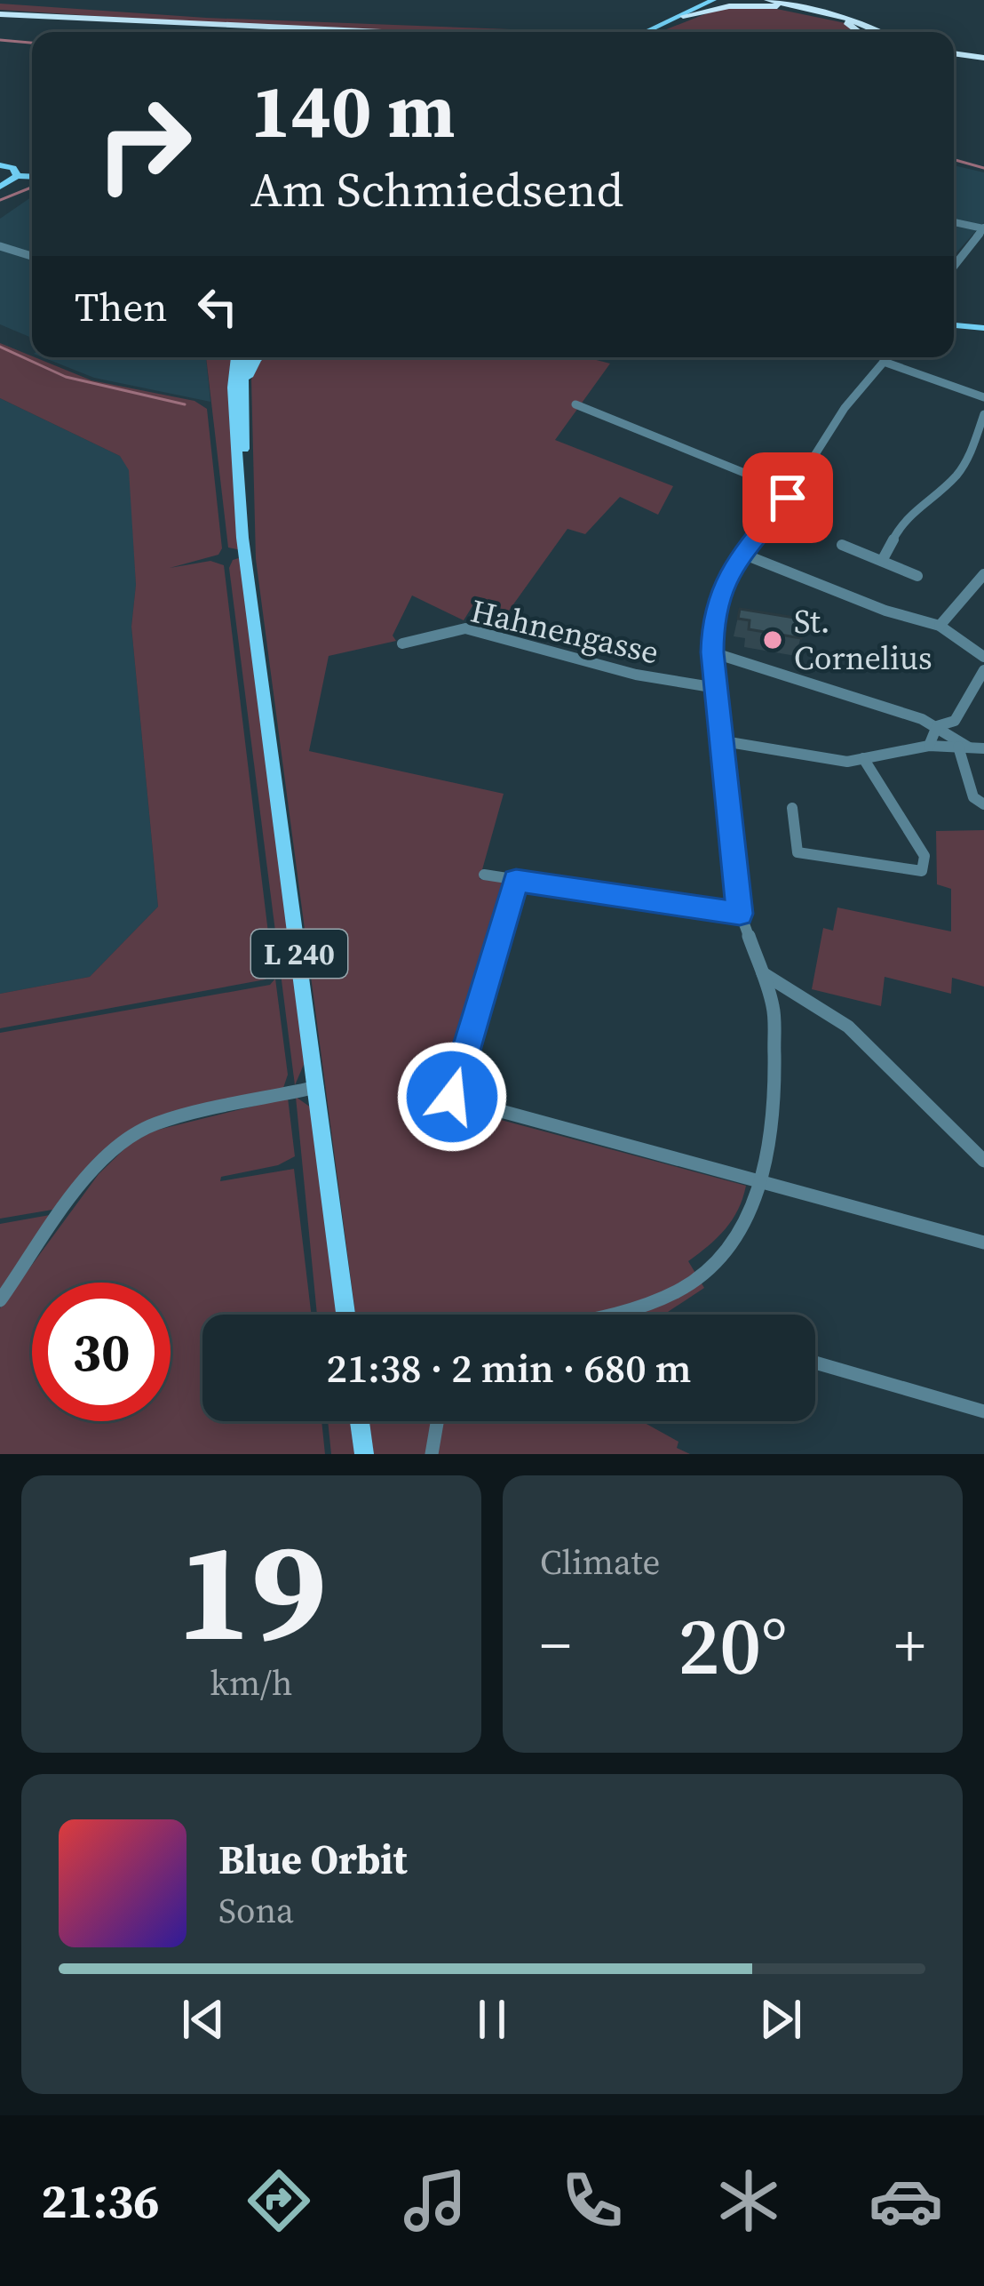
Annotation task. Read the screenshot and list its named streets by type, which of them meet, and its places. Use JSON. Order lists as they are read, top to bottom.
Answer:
{
  "streets": {
    "main road": ["L 240"],
    "street": ["Hahnengasse"]
  },
  "places": ["St. Cornelius"],
  "page": {
    "turn": ["140 m", "Am Schmiedsend"],
    "then": "Then",
    "limit": "30",
    "trip": "21:38 · 2 min · 680 m",
    "tile": [
      ["19", "km/h"],
      "Climate"
    ],
    "heat": ["−", "20°", "+"],
    "song": ["Blue Orbit", "Sona"],
    "tabs": "21:36"
  }
}
